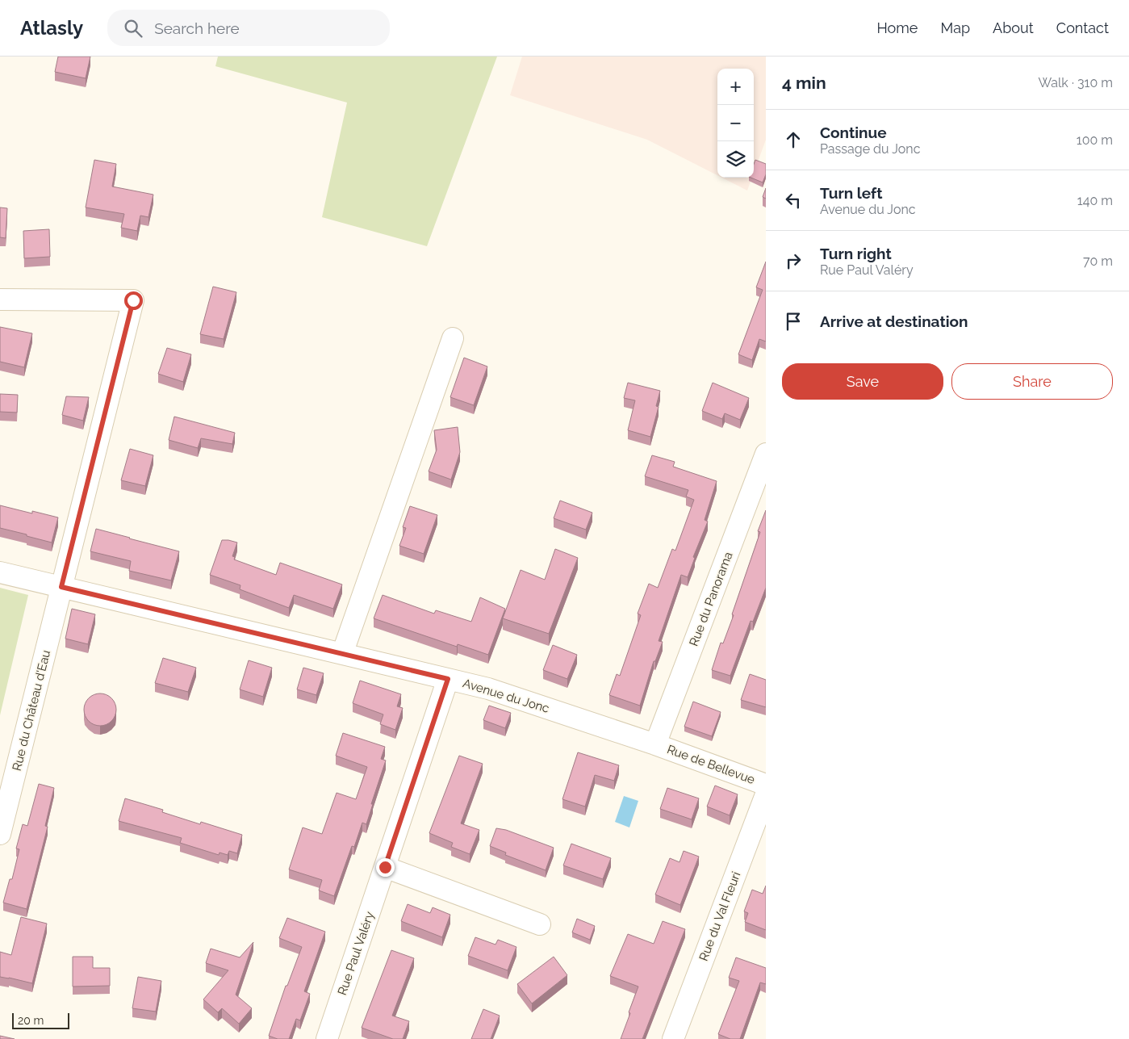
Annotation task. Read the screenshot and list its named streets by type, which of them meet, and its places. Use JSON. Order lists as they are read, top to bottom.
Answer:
{
  "streets": {
    "street": [
      "Rue du Panorama",
      "Avenue du Jonc",
      "Rue du Château d'Eau",
      "Rue de Bellevue",
      "Rue du Val Fleuri",
      "Rue Paul Valéry"
    ]
  },
  "crossings": [
    ["Rue du Panorama", "Avenue du Jonc"],
    ["Rue du Panorama", "Rue de Bellevue"],
    ["Avenue du Jonc", "Rue du Château d'Eau"],
    ["Avenue du Jonc", "Rue de Bellevue"],
    ["Avenue du Jonc", "Rue Paul Valéry"]
  ],
  "scale_bar": "20 m",
  "page": {
    "header": "Atlasly",
    "search": "Search here",
    "nav": [
      "Home",
      "Map",
      "About",
      "Contact"
    ],
    "heading": ["4 min", "Walk · 310 m"],
    "map_buttons": ["+", "−"],
    "list": [
      ["Continue", "Passage du Jonc", "100 m"],
      ["Turn left", "Avenue du Jonc", "140 m"],
      ["Turn right", "Rue Paul Valéry", "70 m"],
      "Arrive at destination"
    ],
    "buttons": ["Save", "Share"],
    "scale": "20 m"
  }
}
